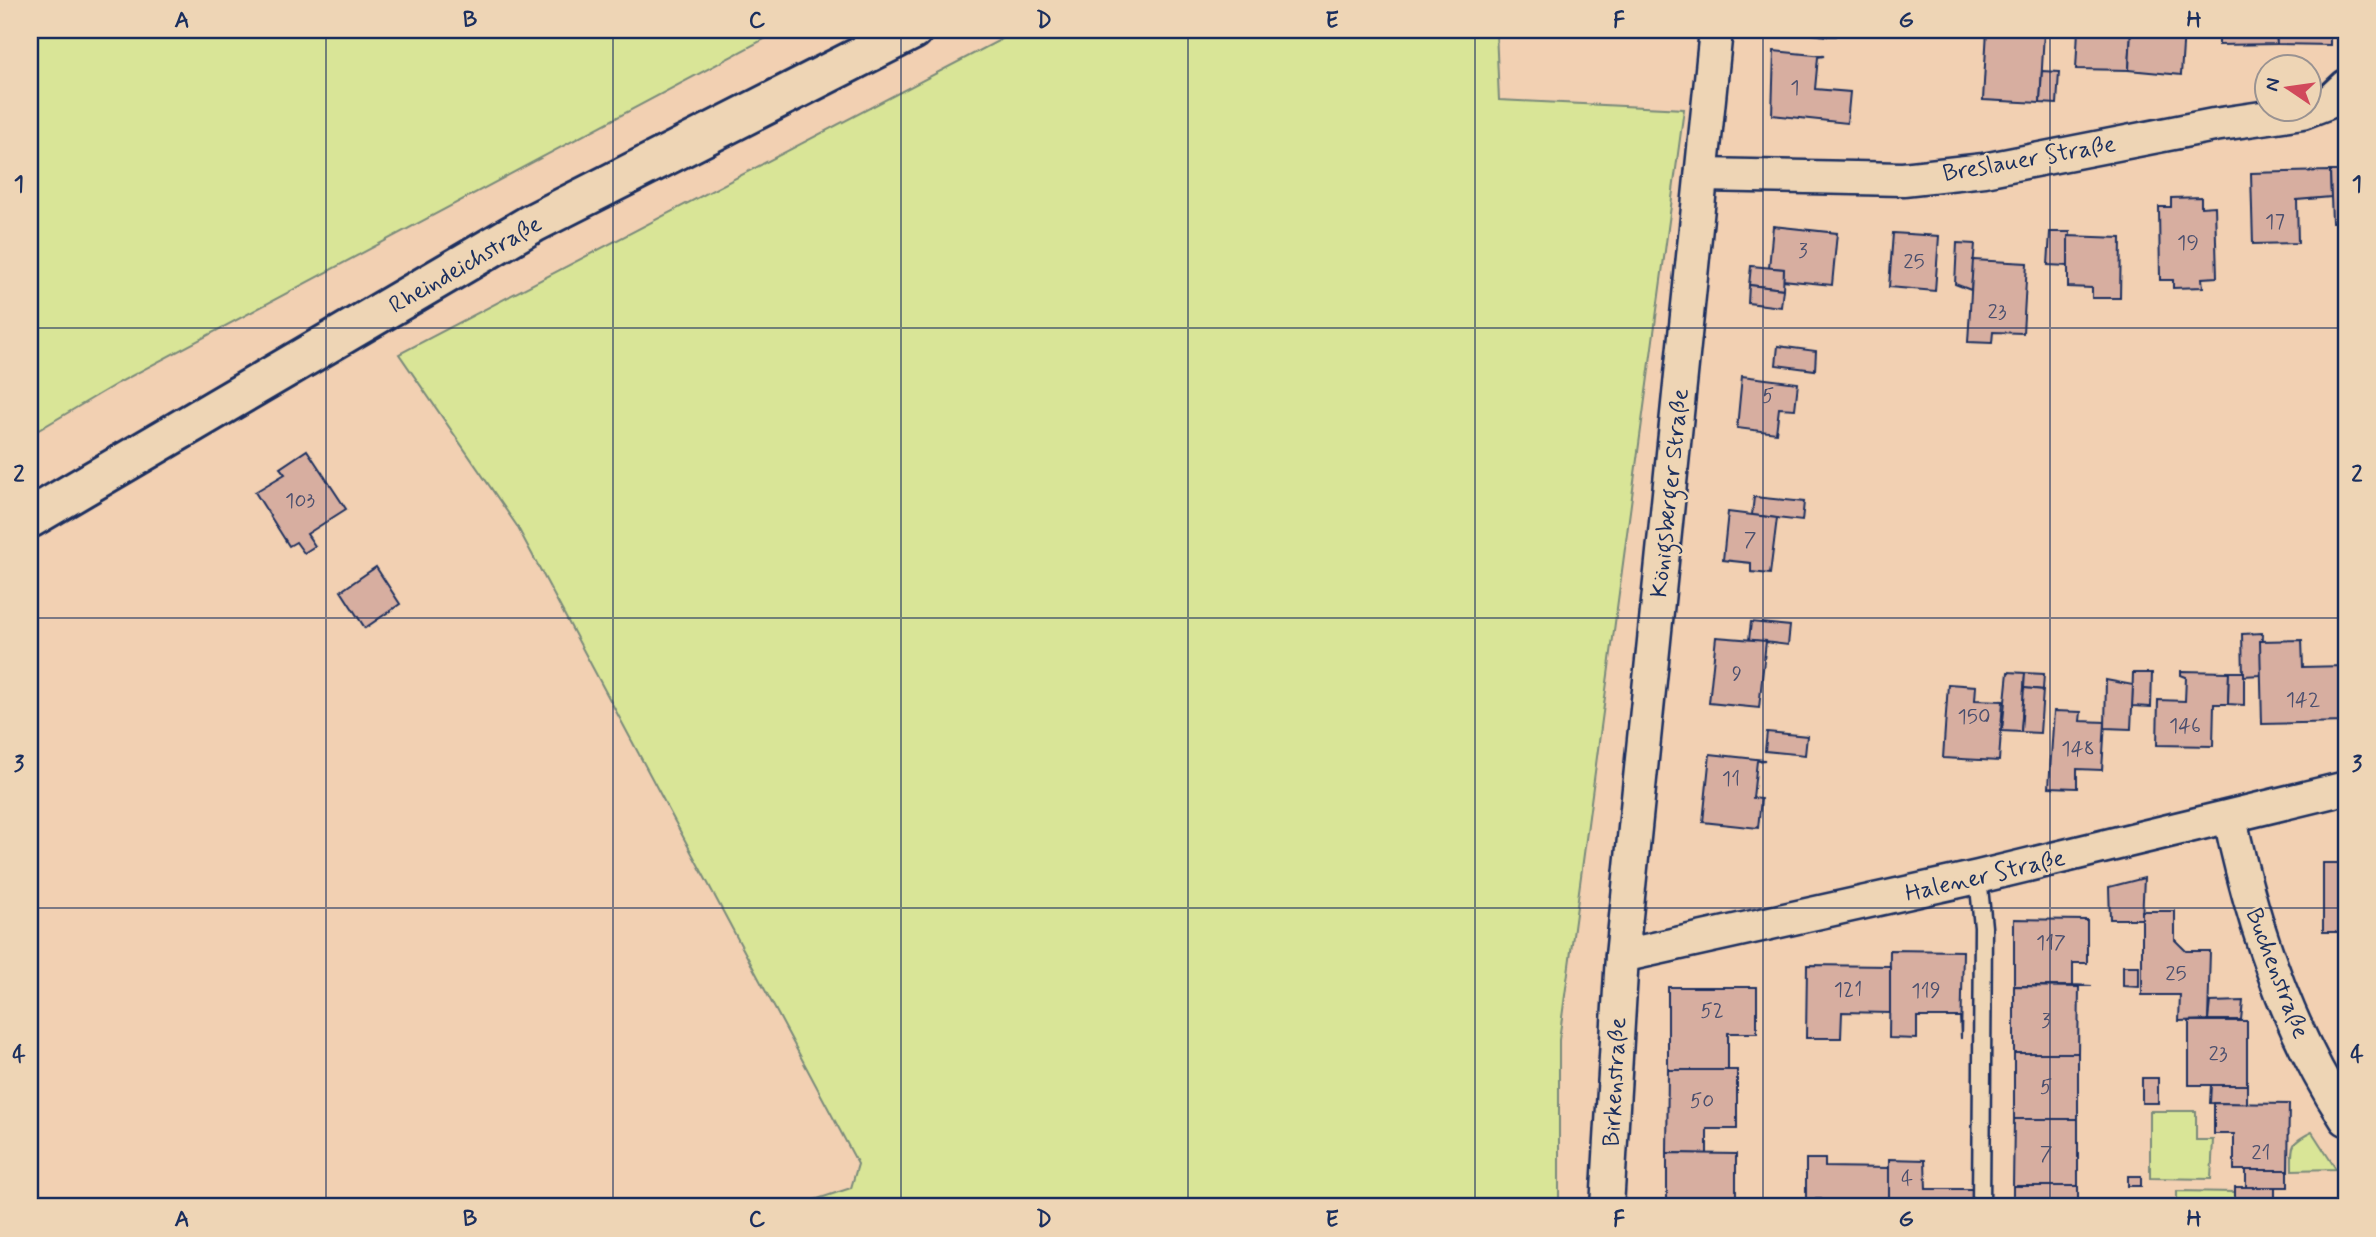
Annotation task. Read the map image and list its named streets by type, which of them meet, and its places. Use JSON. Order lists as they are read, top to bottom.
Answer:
{
  "streets": {
    "main road": ["Rheindeichstraße"],
    "street": [
      "Breslauer Straße",
      "Königsberger Straße",
      "Halener Straße",
      "Buchenstraße",
      "Birkenstraße"
    ]
  },
  "crossings": [
    ["Breslauer Straße", "Königsberger Straße"],
    ["Königsberger Straße", "Halener Straße"],
    ["Königsberger Straße", "Birkenstraße"],
    ["Halener Straße", "Buchenstraße"],
    ["Halener Straße", "Birkenstraße"]
  ],
  "house_numbers": [
    "1",
    "17",
    "19",
    "3",
    "25",
    "23",
    "5",
    "103",
    "7",
    "9",
    "142",
    "150",
    "146",
    "148",
    "11",
    "117",
    "25",
    "121",
    "119",
    "52",
    "3",
    "23",
    "5",
    "50",
    "21",
    "7",
    "4"
  ],
  "north": "left",
  "grid": {
    "columns": [
      "A",
      "B",
      "C",
      "D",
      "E",
      "F",
      "G",
      "H"
    ],
    "rows": [
      "1",
      "2",
      "3",
      "4"
    ]
  }
}
